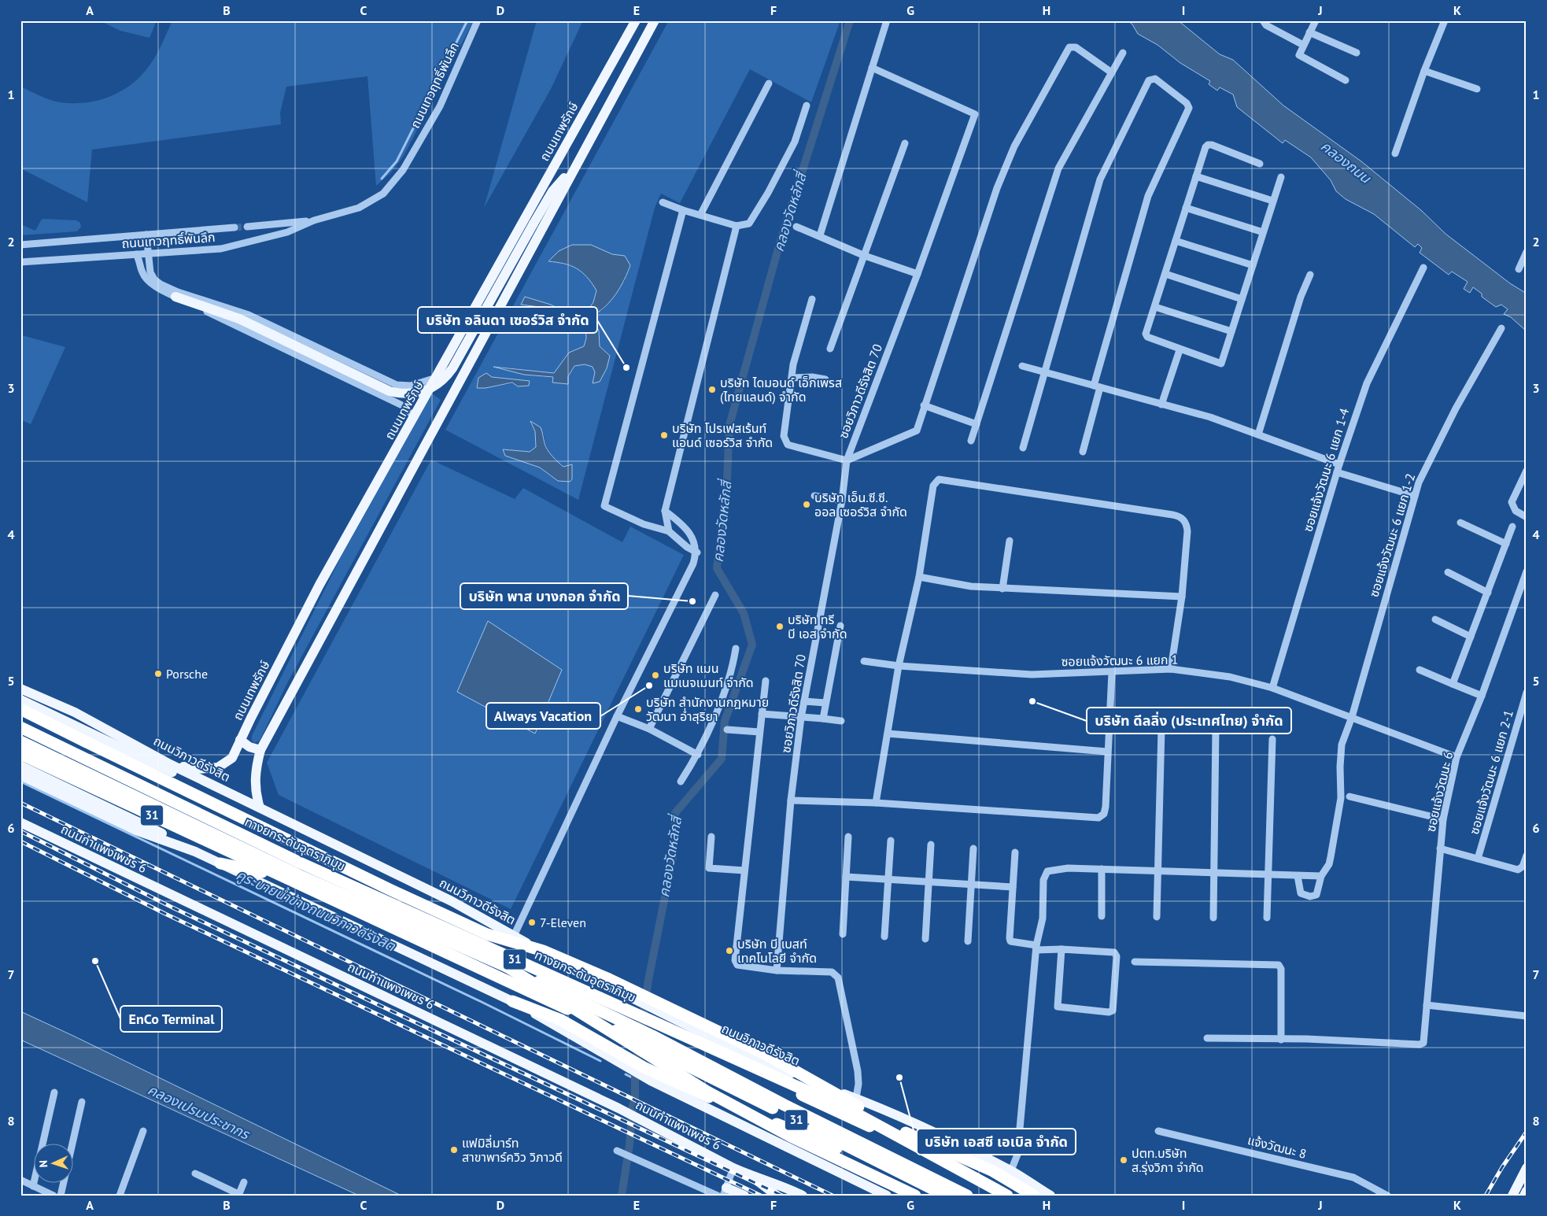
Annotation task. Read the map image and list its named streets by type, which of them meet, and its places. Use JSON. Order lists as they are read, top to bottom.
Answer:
{
  "streets": {
    "highway": ["31", "ทางยกระดับอุตราภิมุข"],
    "main road": ["ถนนเทพรักษ์", "ถนนวิภาวดีรังสิต", "ถนนกำแพงเพชร 6"],
    "street": [
      "ถนนเทวฤทธิ์พันลึก",
      "ซอยวิภาวดีรังสิต 70",
      "ซอยแจ้งวัฒนะ 6 แยก 1-4",
      "ซอยแจ้งวัฒนะ 6 แยก 1-2",
      "ซอยแจ้งวัฒนะ 6 แยก 1",
      "ซอยแจ้งวัฒนะ 6 แยก 2-1",
      "ซอยแจ้งวัฒนะ 6",
      "แจ้งวัฒนะ 8"
    ]
  },
  "crossings": [
    ["ถนนเทพรักษ์", "ถนนวิภาวดีรังสิต"],
    ["ซอยแจ้งวัฒนะ 6 แยก 1-4", "ซอยแจ้งวัฒนะ 6 แยก 1"],
    ["ซอยแจ้งวัฒนะ 6 แยก 1-2", "ซอยแจ้งวัฒนะ 6 แยก 1"],
    ["ซอยแจ้งวัฒนะ 6 แยก 1", "ซอยแจ้งวัฒนะ 6"],
    ["31", "ทางยกระดับอุตราภิมุข"]
  ],
  "water": [
    "คลองถนน",
    "คลองวัดหลักสี่",
    "คูระบายน้ำข้างถนนวิภาวดีรังสิต",
    "คลองเปรมประชากร"
  ],
  "places": [
    "บริษัท อลินดา เซอร์วิส จำกัด",
    "บริษัท ไดมอนด์ เอ็กเพรส (ไทยแลนด์) จำกัด",
    "บริษัท โปรเฟสเร้นท์ แอนด์ เซอร์วิส จำกัด",
    "บริษัท เอ็น.ซี.ซี. ออล เซอร์วิส จำกัด",
    "บริษัท พาส บางกอก จำกัด",
    "บริษัท ทรี บี เอส จำกัด",
    "Porsche",
    "บริษัท แมน แมเนจเมนท์ จำกัด",
    "Always Vacation",
    "บริษัท ดีลลิ่ง (ประเทศไทย) จำกัด",
    "บริษัท สำนักงานกฎหมาย วัฒนา อ่ำสุริยา",
    "7-Eleven",
    "บริษัท บี เบสท์ เทคโนโลยี จำกัด",
    "EnCo Terminal",
    "บริษัท เอสซี เอเบิล จำกัด",
    "แฟมิลี่มาร์ท สาขาพาร์ควิว วิภาวดี",
    "ปตท.บริษัท ส.รุ่งวิภา จำกัด"
  ],
  "north": "left",
  "grid": {
    "columns": [
      "A",
      "B",
      "C",
      "D",
      "E",
      "F",
      "G",
      "H",
      "I",
      "J",
      "K"
    ],
    "rows": [
      "1",
      "2",
      "3",
      "4",
      "5",
      "6",
      "7",
      "8"
    ]
  }
}
